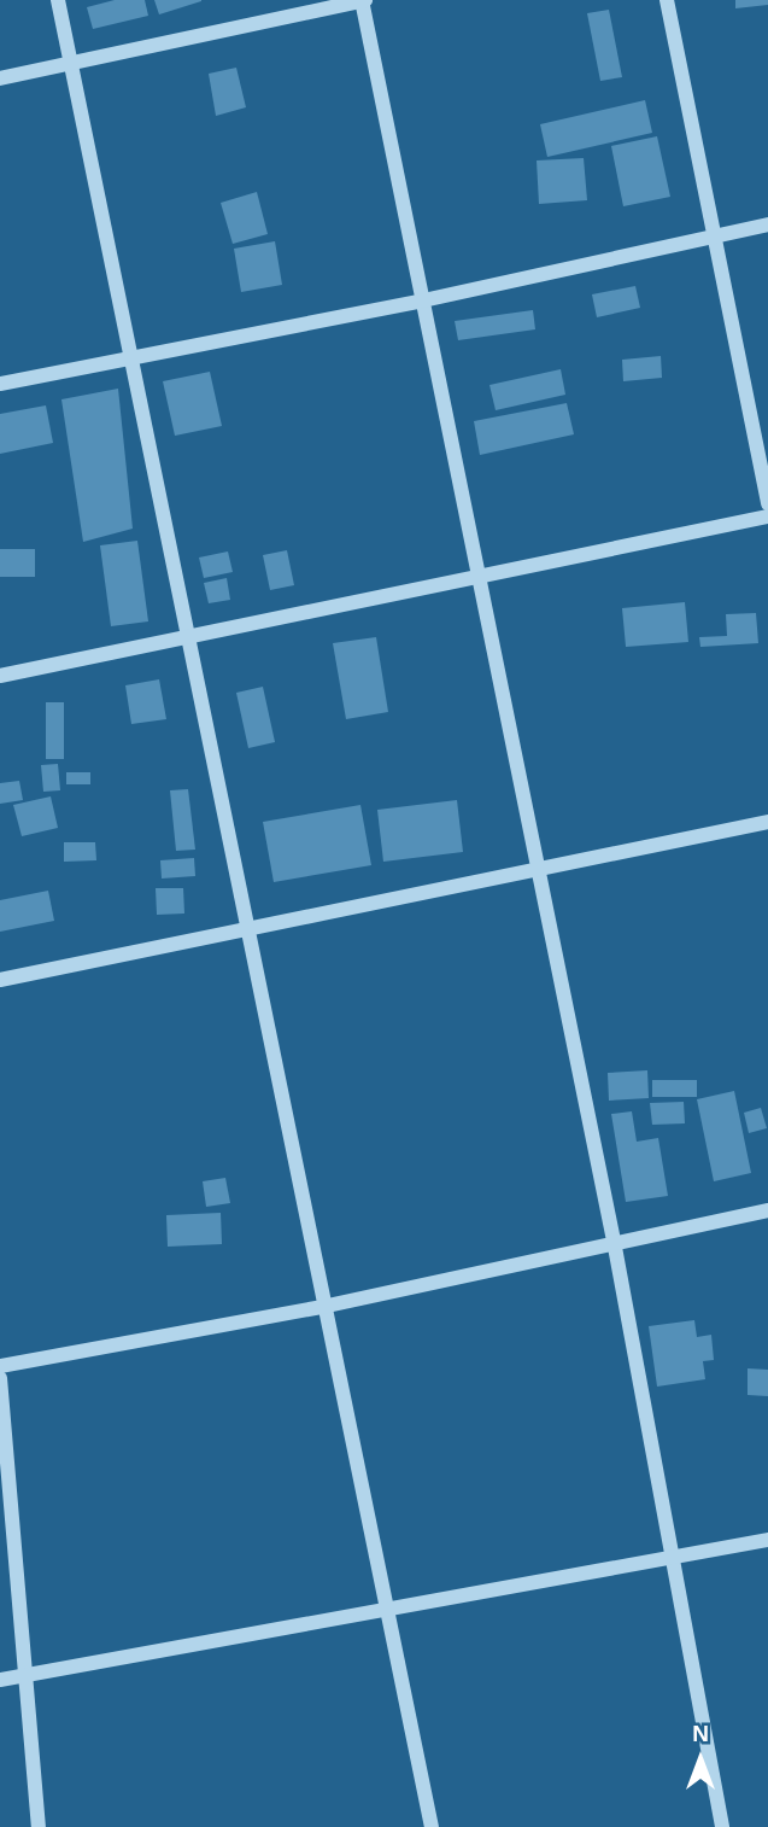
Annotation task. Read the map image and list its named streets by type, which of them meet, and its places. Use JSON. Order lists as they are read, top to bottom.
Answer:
{
  "north": "top"
}
